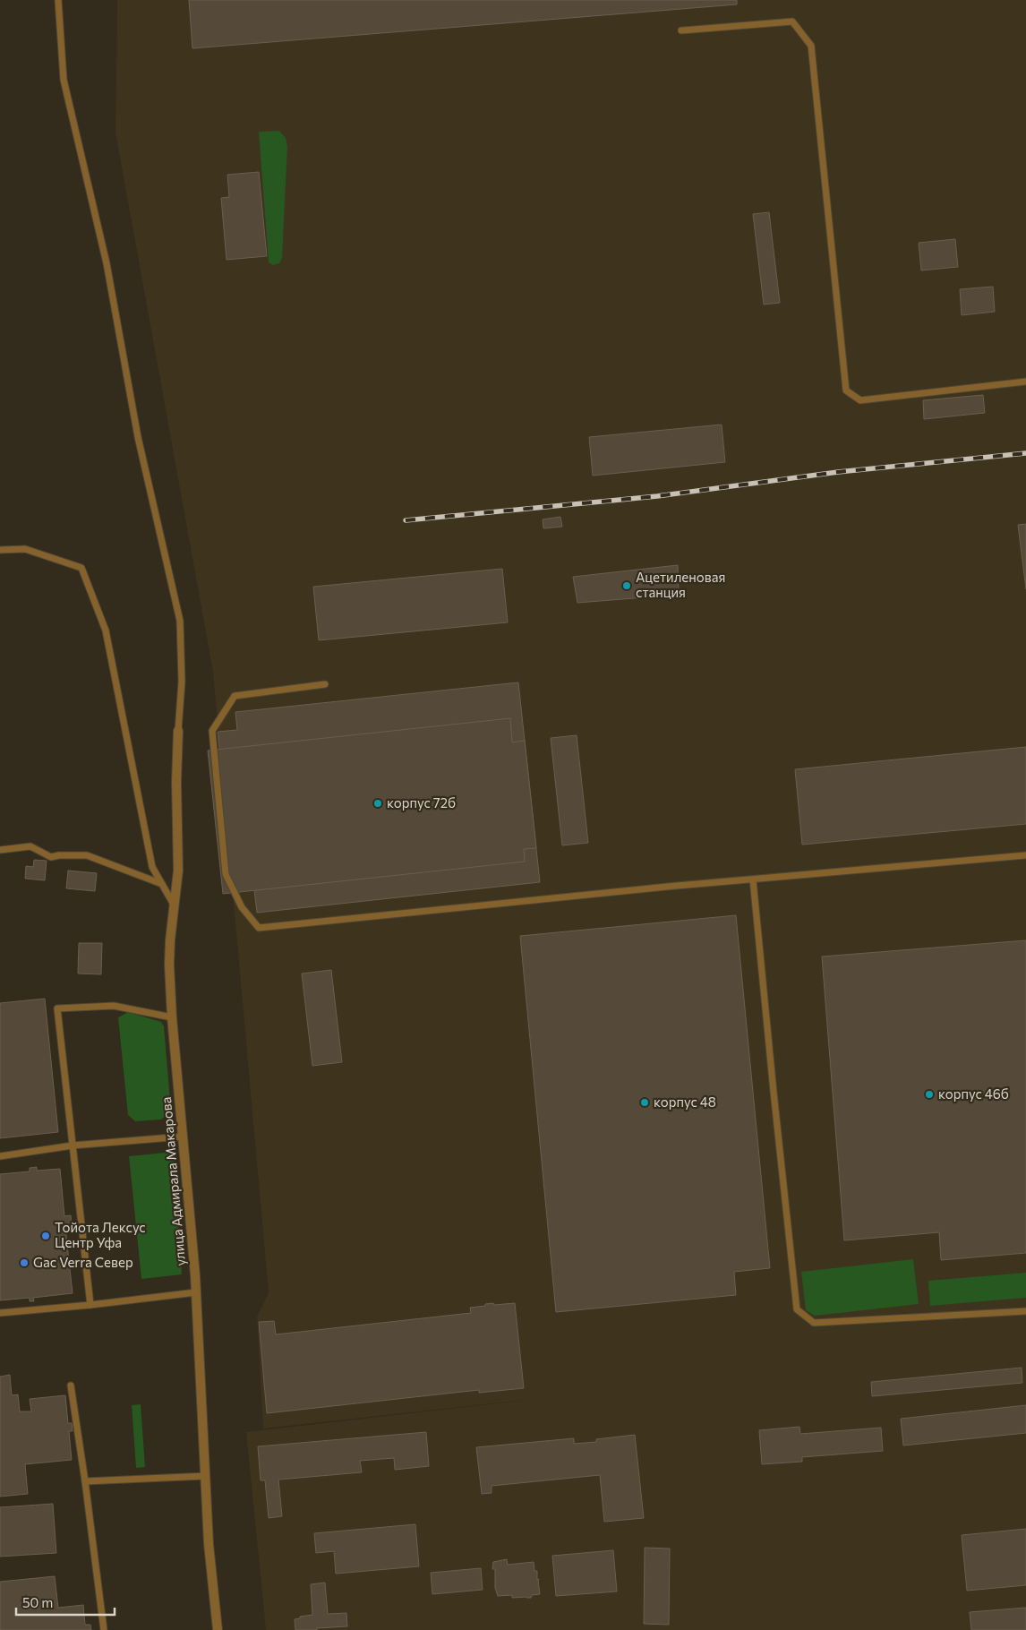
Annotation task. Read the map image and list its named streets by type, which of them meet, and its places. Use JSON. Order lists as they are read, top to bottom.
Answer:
{
  "streets": {
    "street": ["улица Адмирала Макарова"]
  },
  "places": [
    "Ацетиленовая станция",
    "корпус 72б",
    "корпус 46б",
    "корпус 48",
    "Тойота Лексус Центр Уфа",
    "Gac Verra Север"
  ],
  "scale_bar": "50 m"
}
